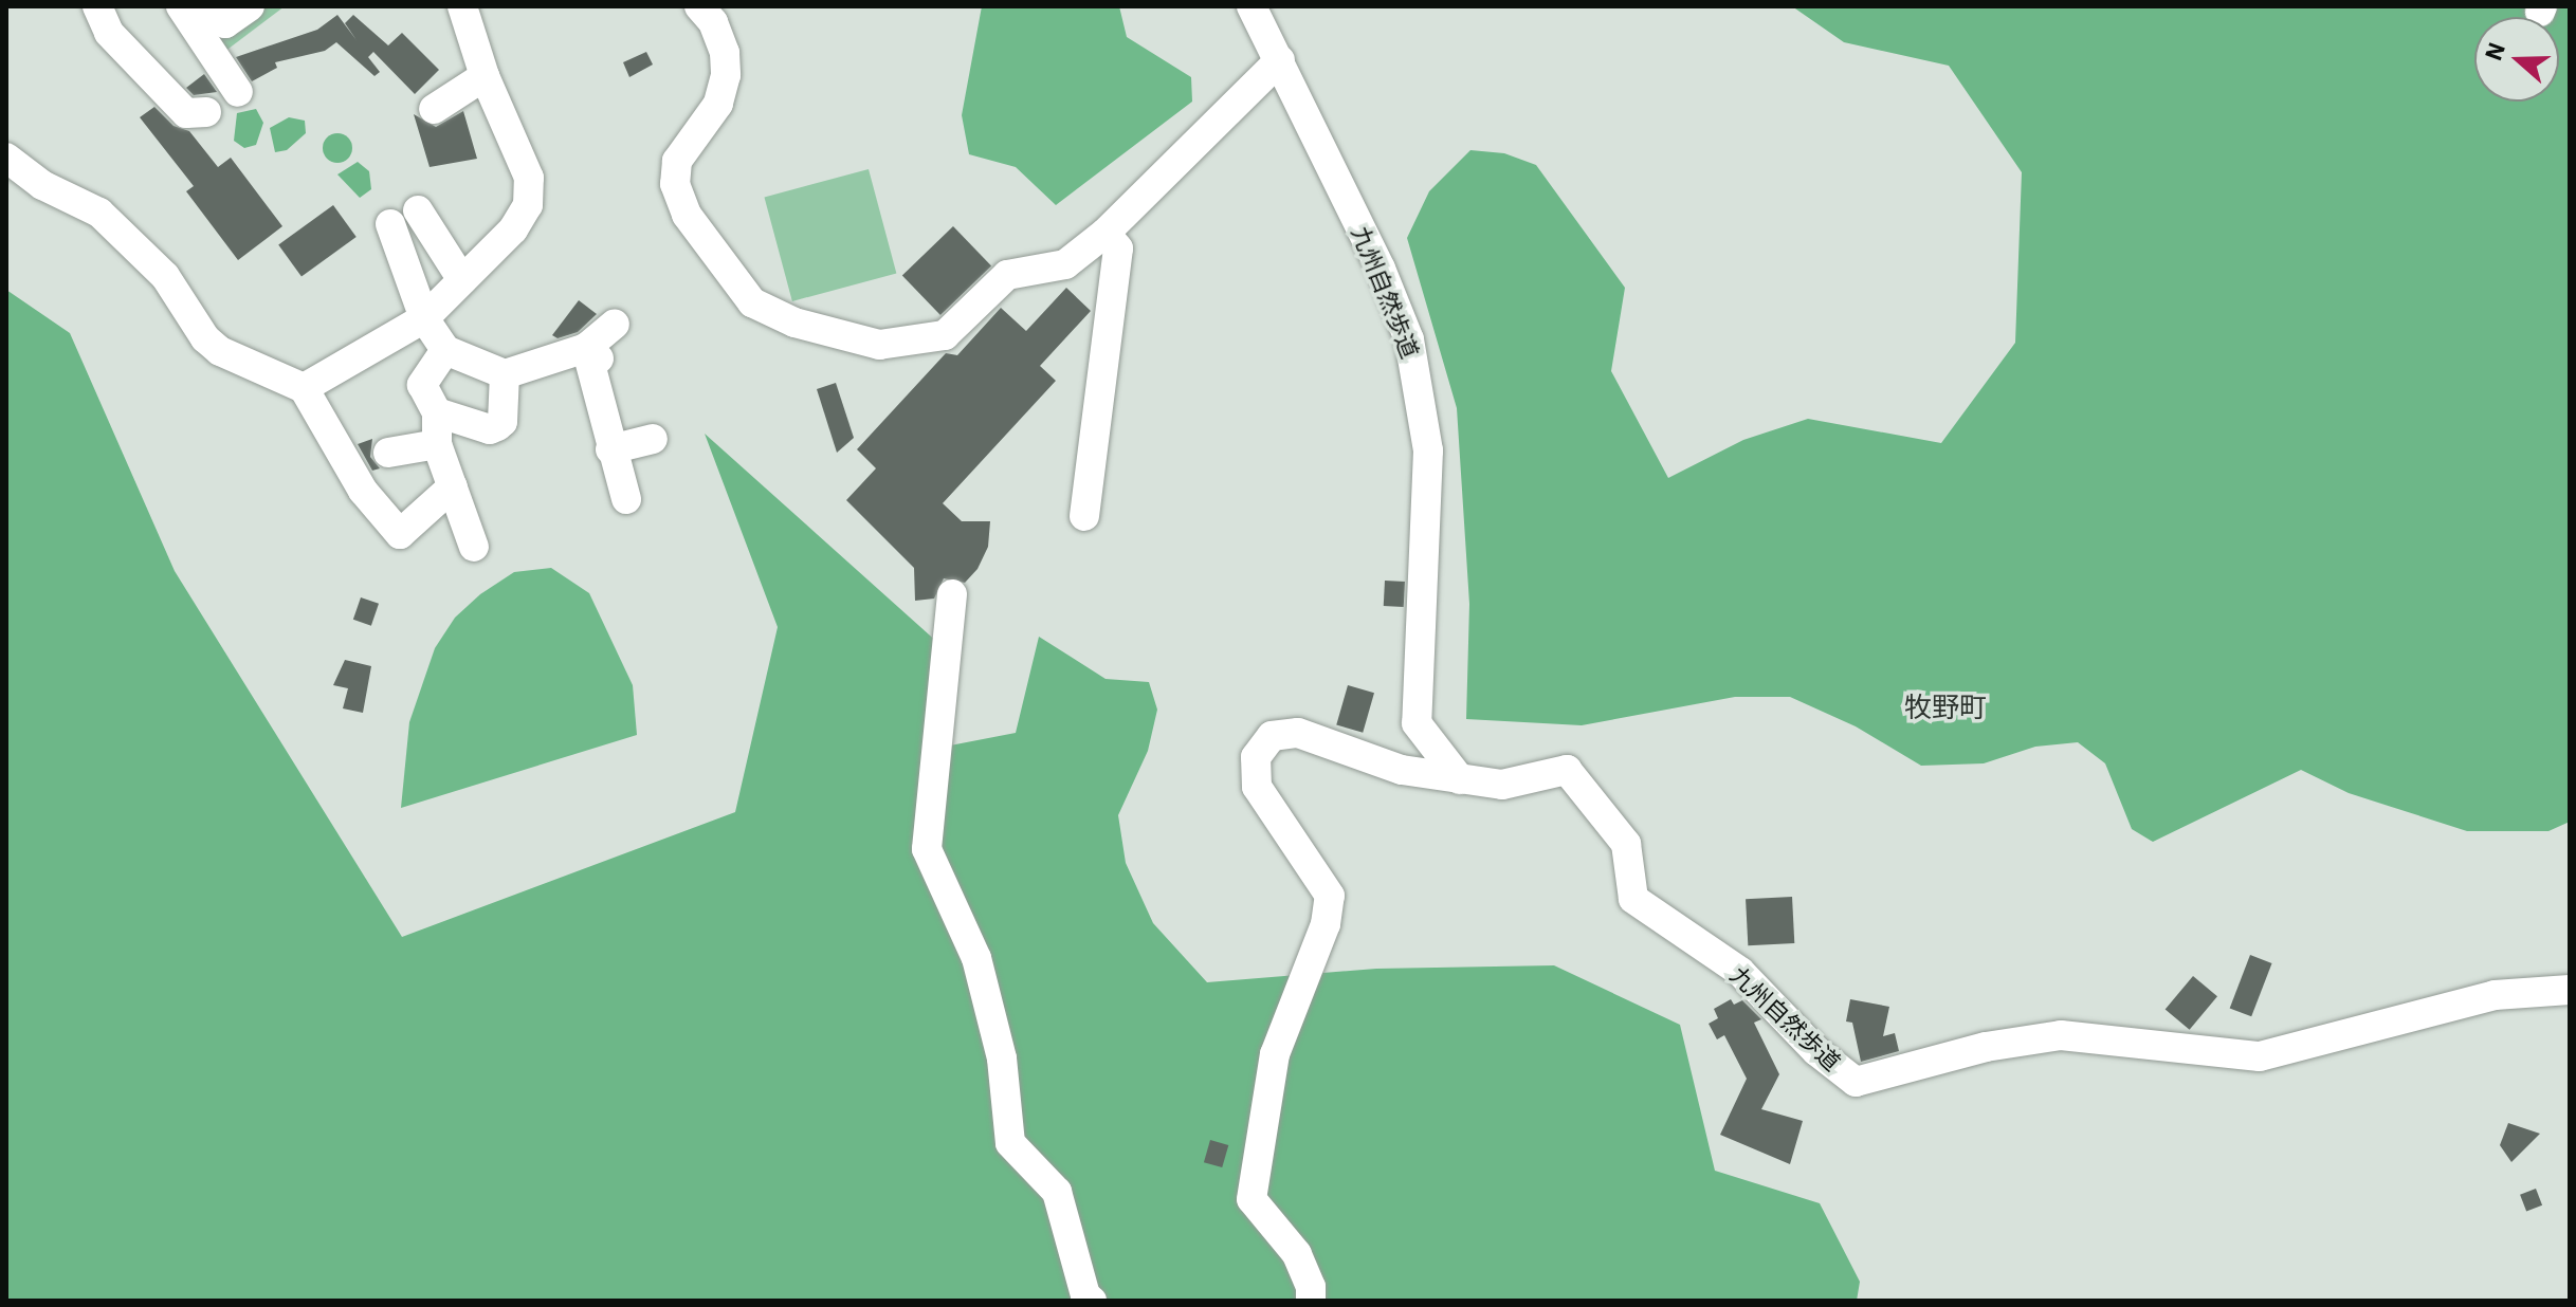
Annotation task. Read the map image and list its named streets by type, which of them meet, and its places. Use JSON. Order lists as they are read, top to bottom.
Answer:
{
  "streets": {
    "street": ["九州自然歩道"]
  },
  "districts": ["牧野町"],
  "north": "left"
}
